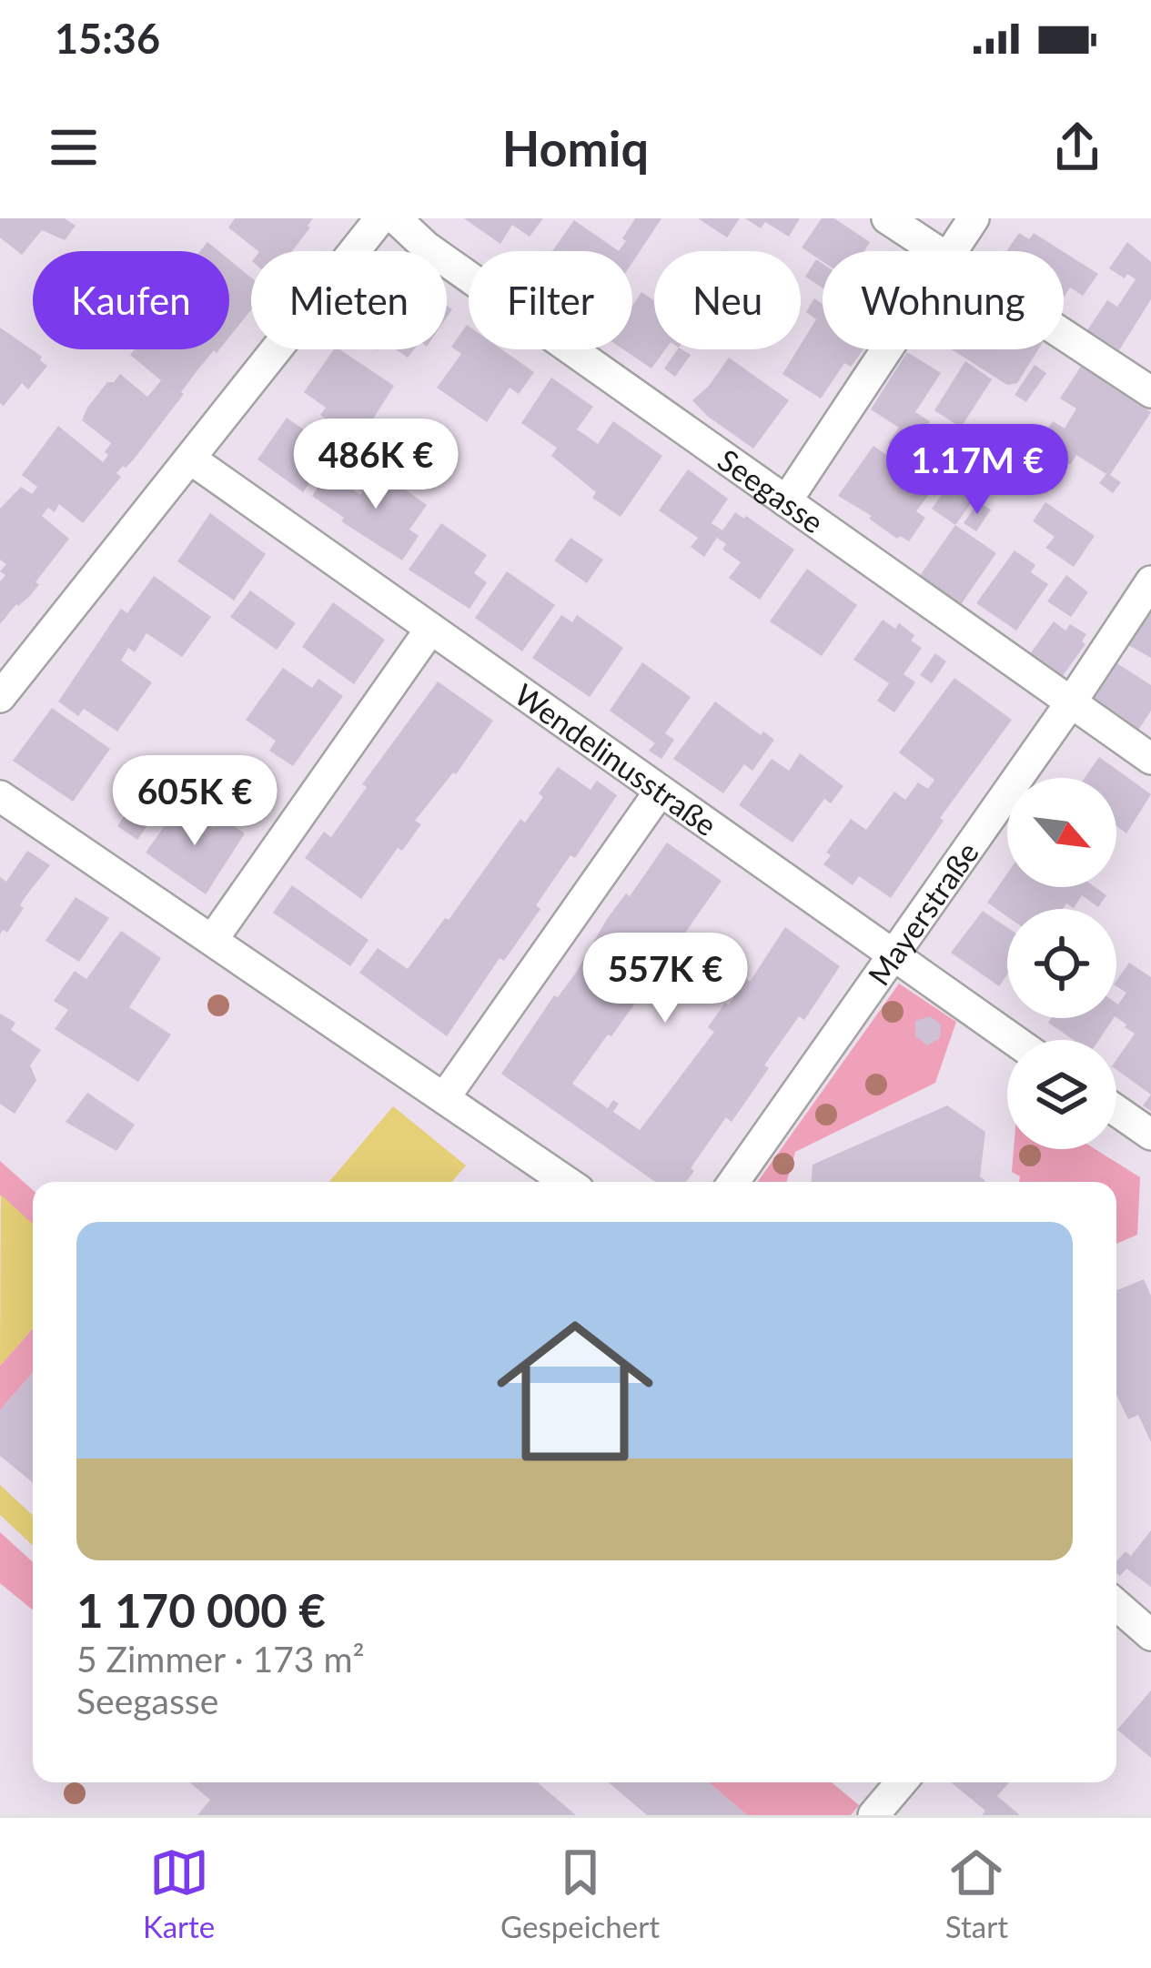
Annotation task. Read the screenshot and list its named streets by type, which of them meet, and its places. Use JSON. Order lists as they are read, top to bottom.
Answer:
{
  "streets": {
    "street": ["Seegasse", "Wendelinusstraße", "Mayerstraße"]
  },
  "crossings": [
    ["Seegasse", "Mayerstraße"],
    ["Wendelinusstraße", "Mayerstraße"]
  ],
  "north": "bottom right",
  "page": {
    "status": "15:36",
    "header": "Homiq",
    "chip": [
      "Kaufen",
      "Mieten",
      "Filter",
      "Neu",
      "Wohnung"
    ],
    "price": [
      "486K €",
      "1.17M €",
      "605K €",
      "557K €"
    ],
    "list": [
      {
        "name": "1 170 000 €",
        "note": "5 Zimmer · 173 m² · Seegasse"
      }
    ],
    "tabs": ["Karte", "Gespeichert", "Start"]
  }
}
